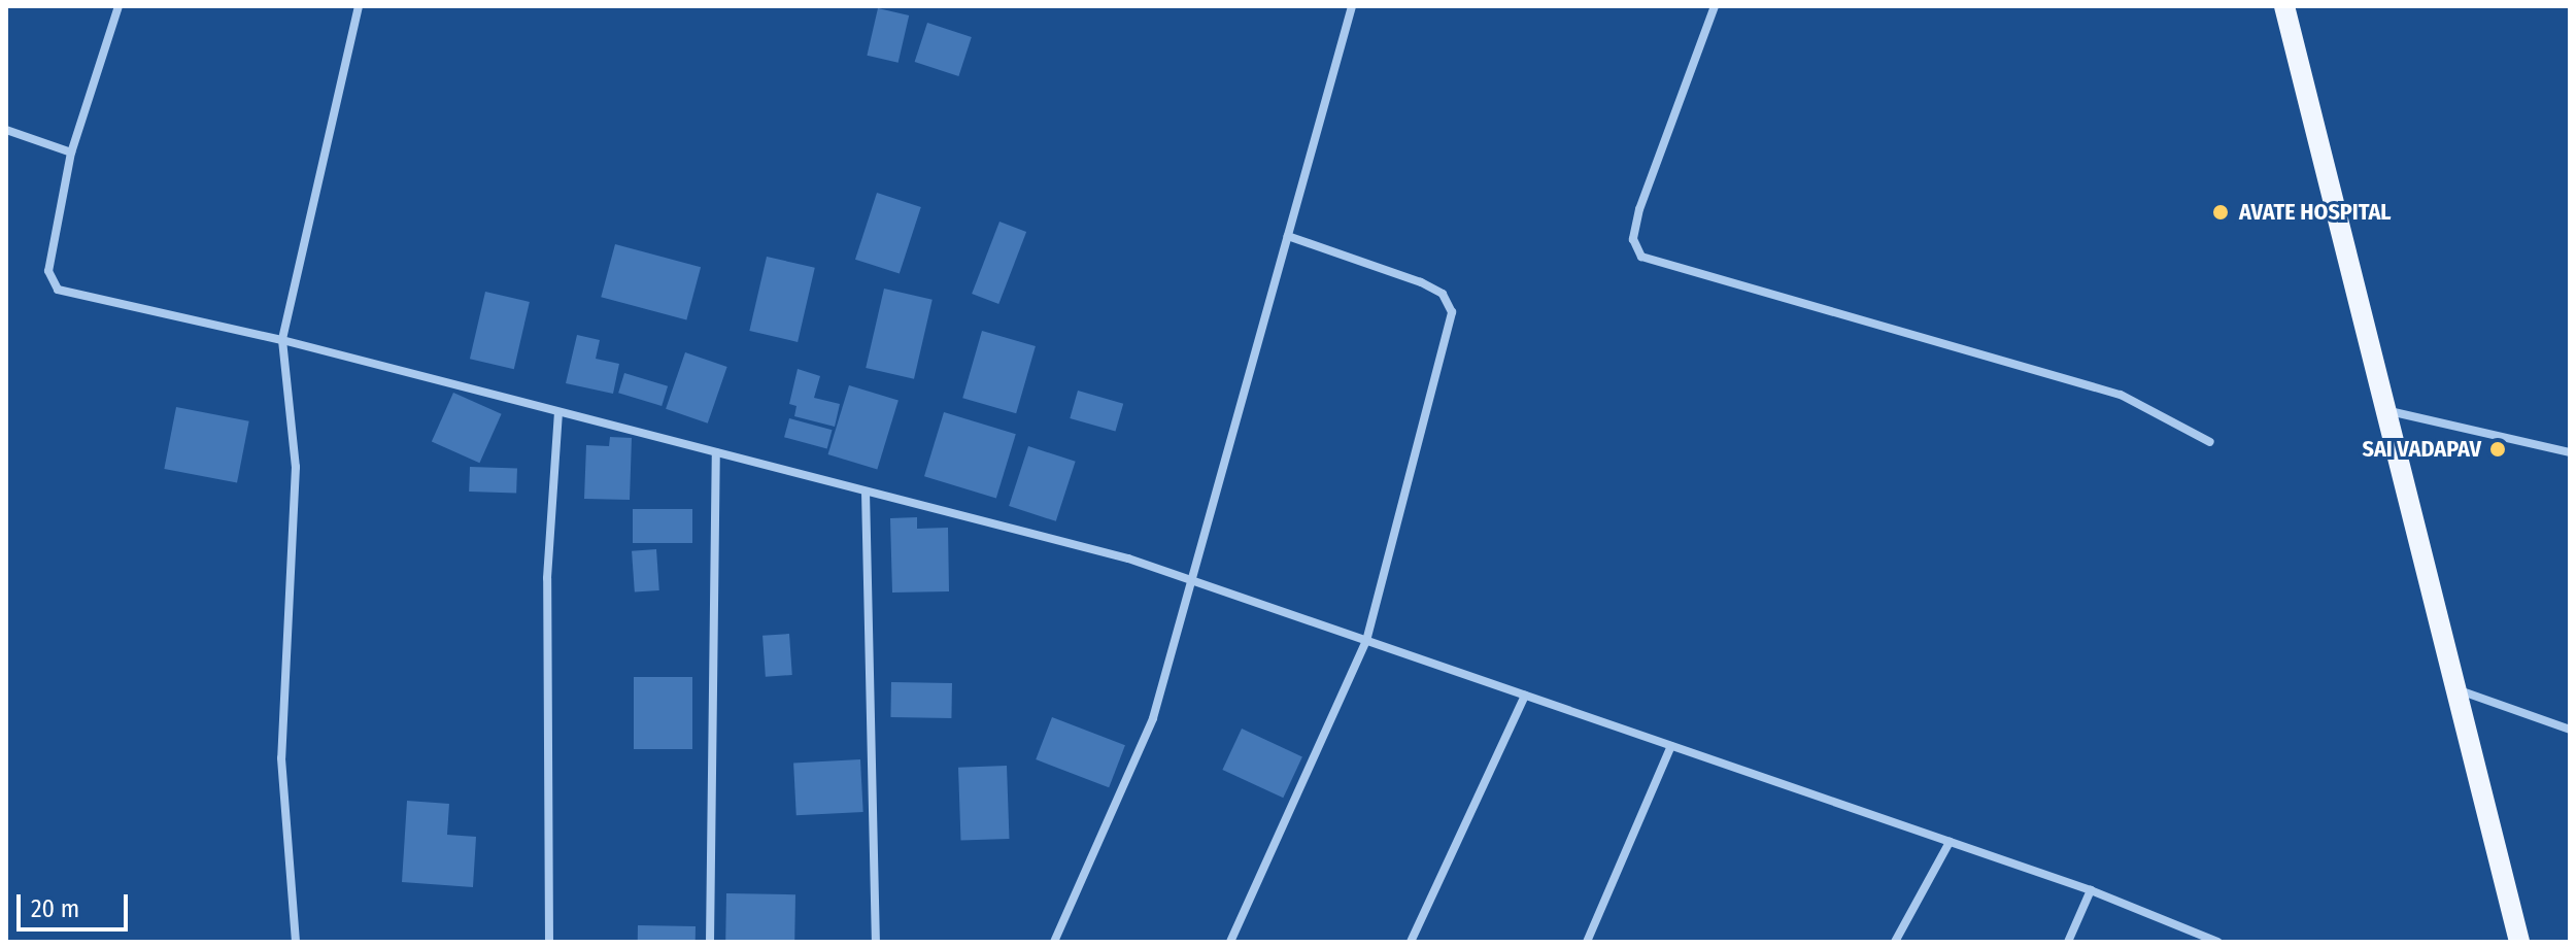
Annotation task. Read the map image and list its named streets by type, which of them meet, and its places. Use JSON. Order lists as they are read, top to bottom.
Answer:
{
  "places": ["AVATE HOSPITAL", "SAI VADAPAV"],
  "scale_bar": "20 m"
}
